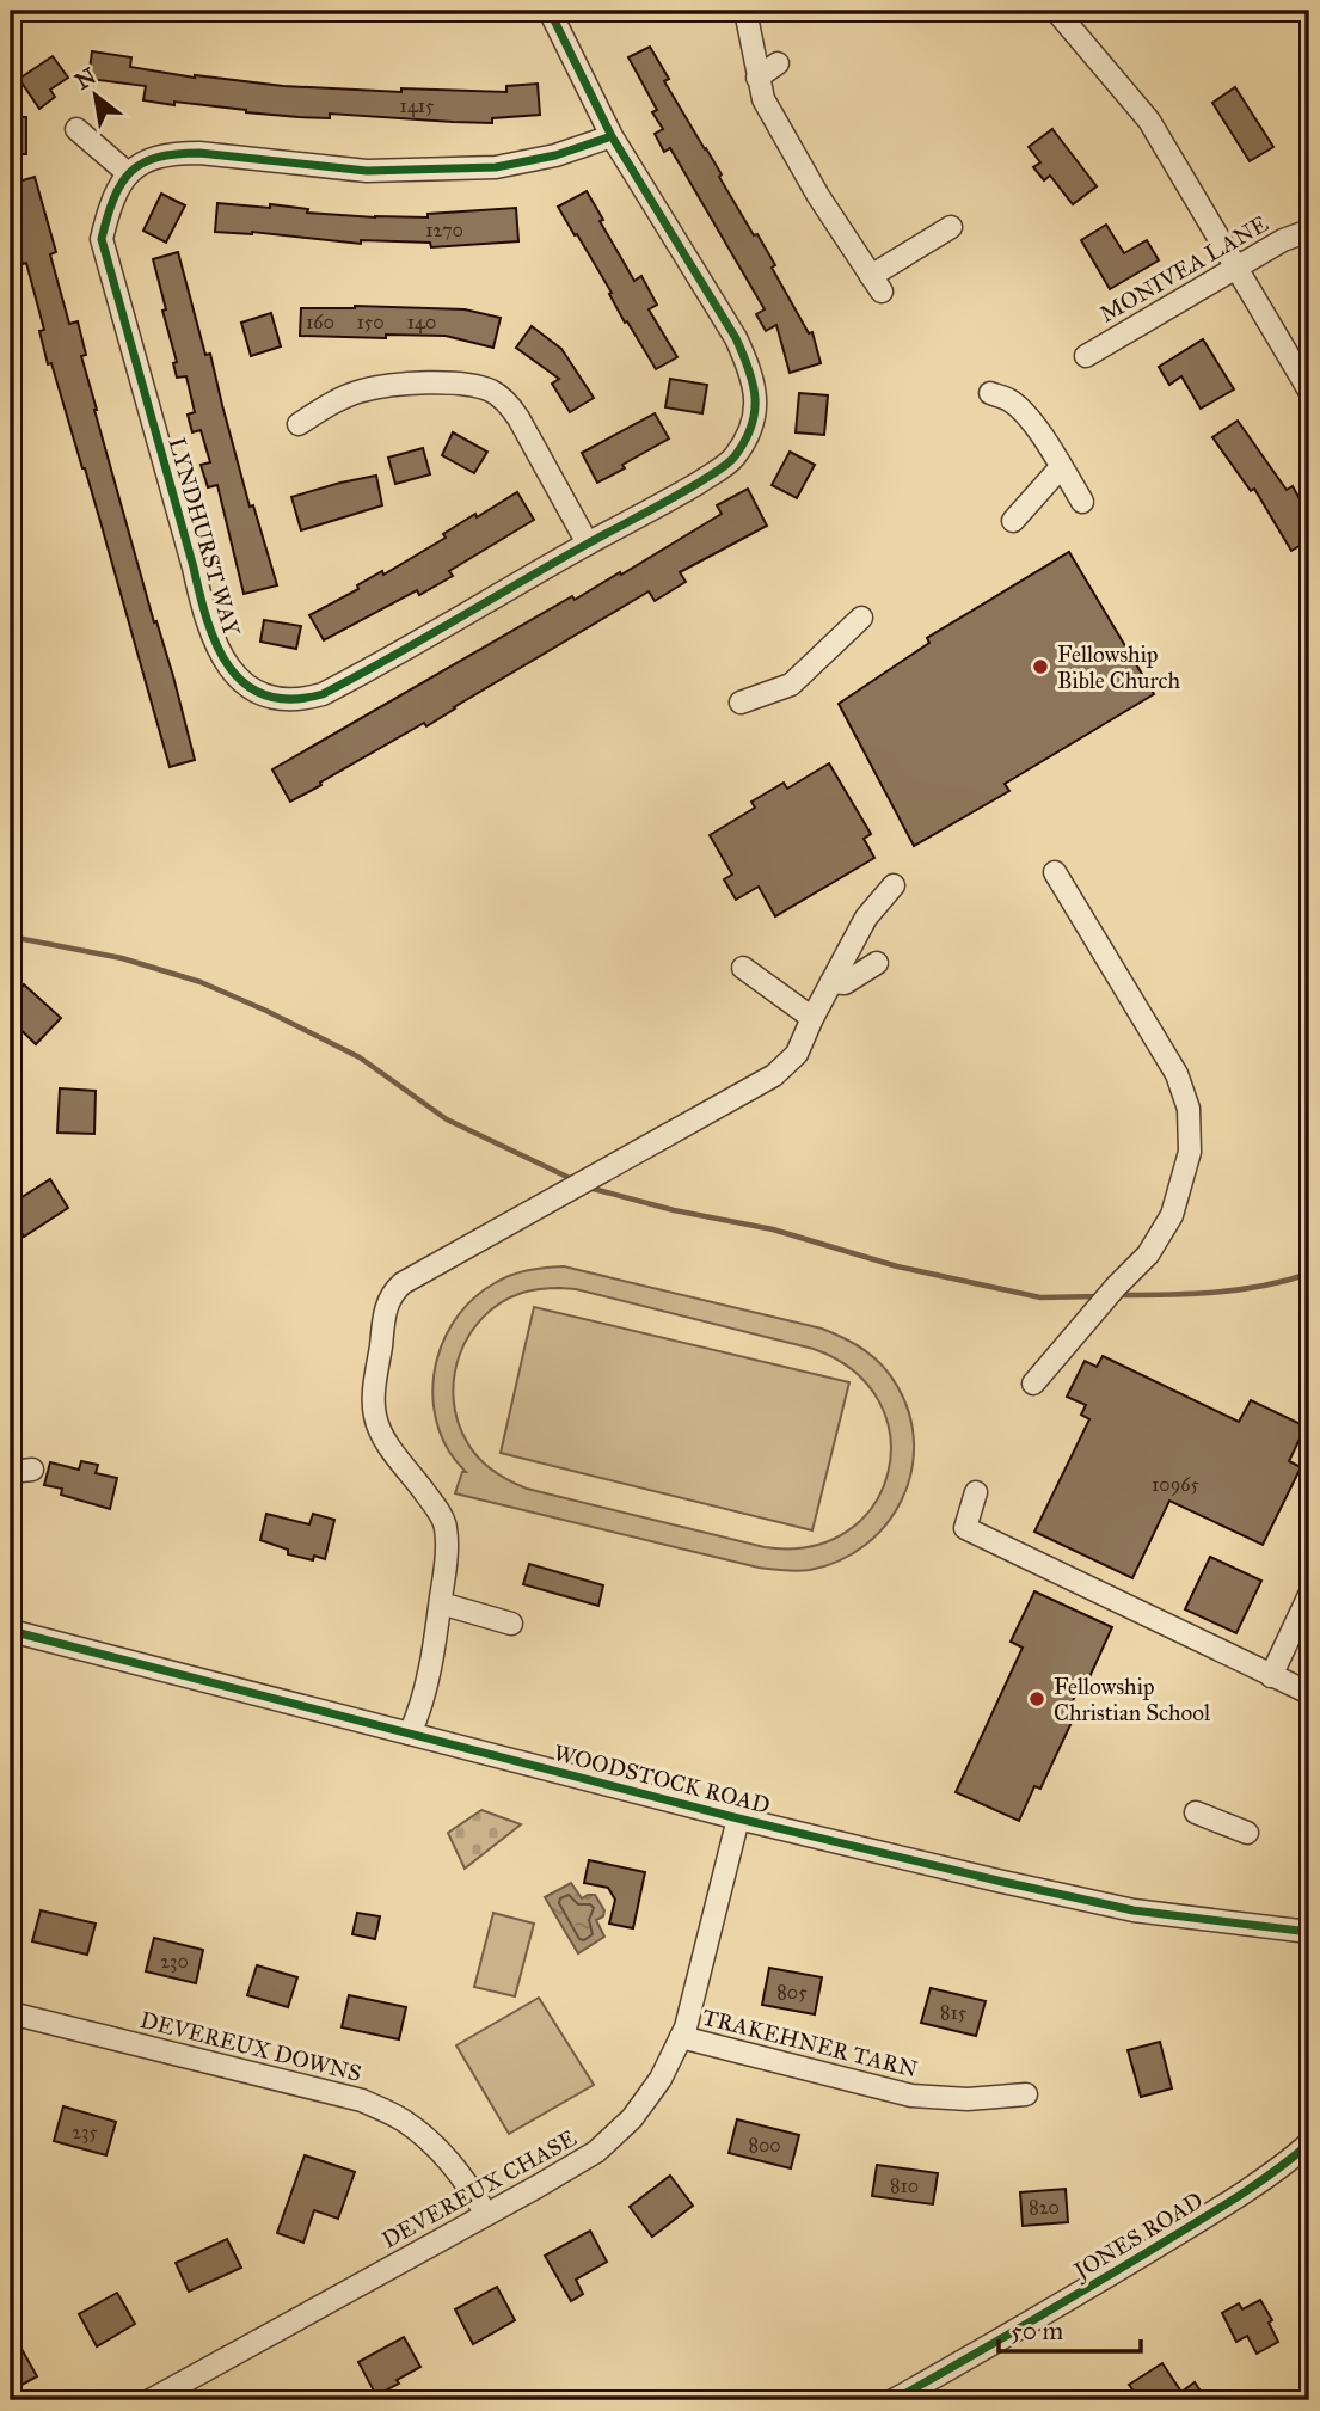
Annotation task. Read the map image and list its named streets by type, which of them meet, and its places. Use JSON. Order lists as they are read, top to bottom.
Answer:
{
  "streets": {
    "street": [
      "MONIVEA LANE",
      "LYNDHURST WAY",
      "WOODSTOCK ROAD",
      "TRAKEHNER TARN",
      "DEVEREUX DOWNS",
      "DEVEREUX CHASE",
      "JONES ROAD"
    ]
  },
  "crossings": [
    ["WOODSTOCK ROAD", "DEVEREUX CHASE"],
    ["TRAKEHNER TARN", "DEVEREUX CHASE"],
    ["DEVEREUX DOWNS", "DEVEREUX CHASE"]
  ],
  "places": ["Fellowship Bible Church", "Fellowship Christian School"],
  "house_numbers": [
    "1415",
    "1270",
    "160",
    "150",
    "140",
    "10965",
    "230",
    "805",
    "815",
    "235",
    "800",
    "810",
    "820"
  ],
  "scale_bar": "50 m",
  "north": "top left"
}
